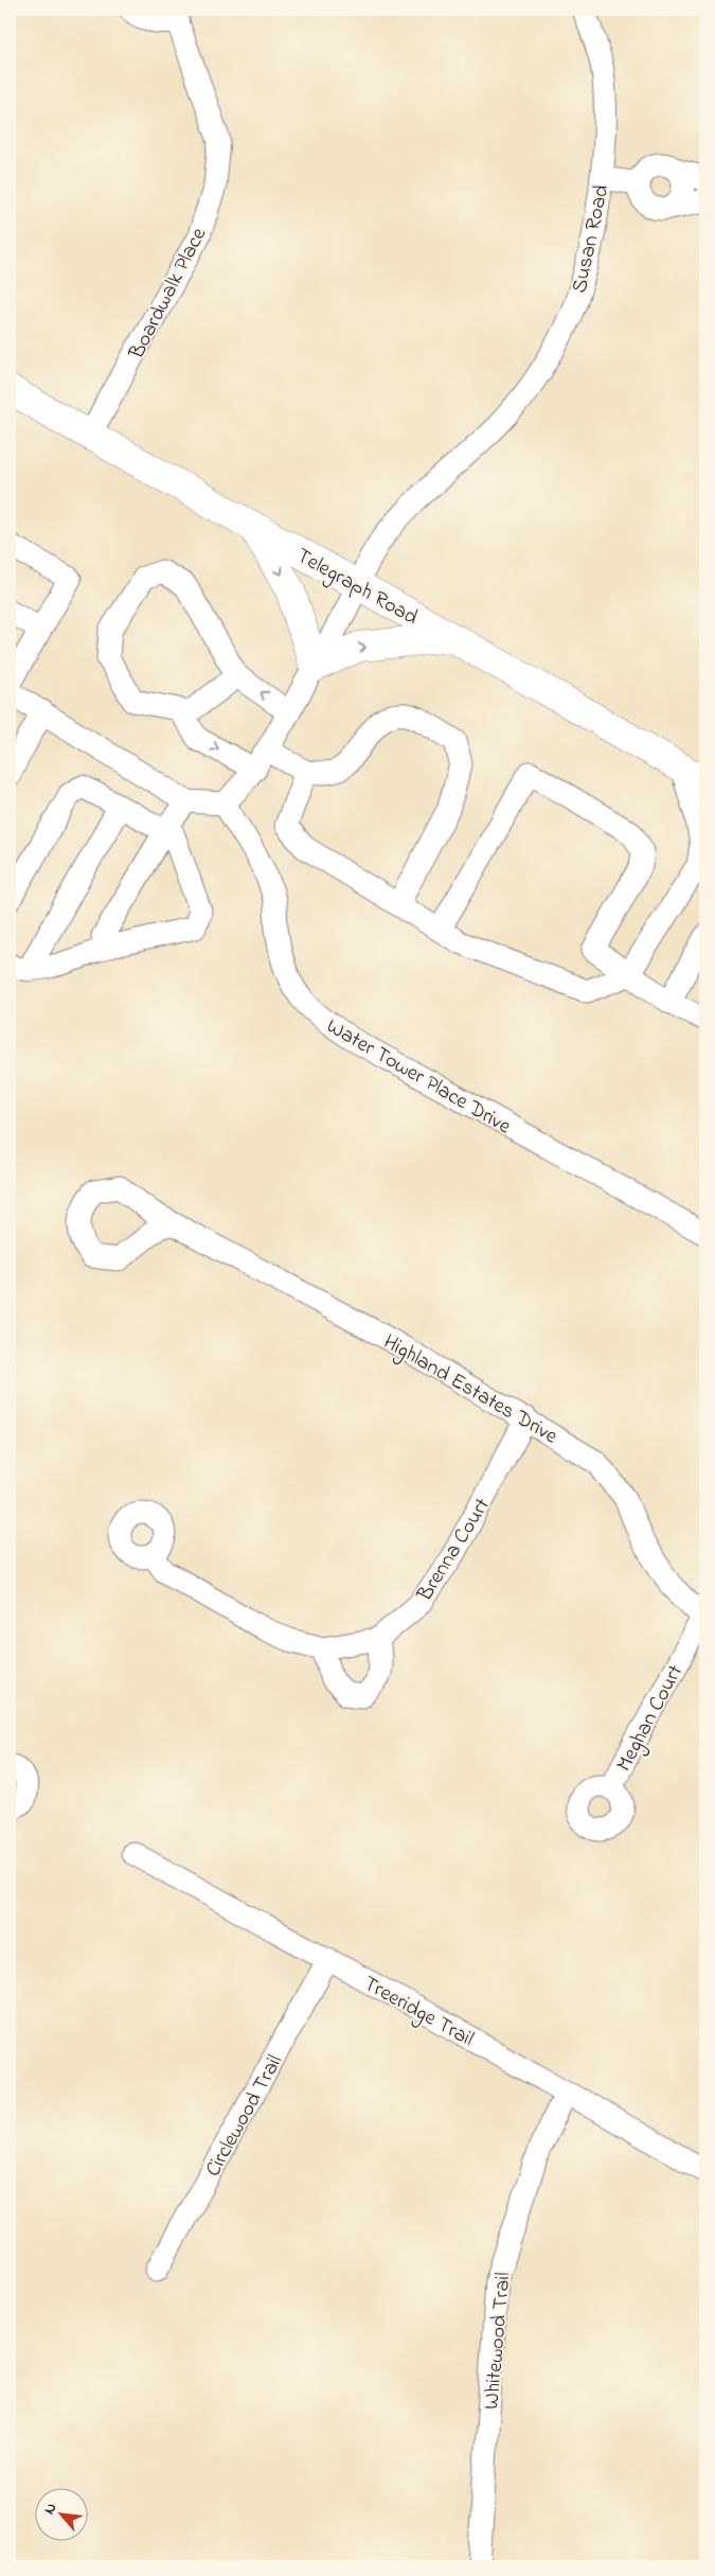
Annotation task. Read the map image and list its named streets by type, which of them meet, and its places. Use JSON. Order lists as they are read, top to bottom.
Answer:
{
  "streets": {
    "main road": ["Telegraph Road"],
    "street": [
      "Susan Road",
      "Boardwalk Place",
      "Water Tower Place Drive",
      "Highland Estates Drive",
      "Brenna Court",
      "Meghan Court",
      "Treeridge Trail",
      "Circlewood Trail",
      "Whitewood Trail"
    ]
  },
  "crossings": [
    ["Susan Road", "Telegraph Road"],
    ["Boardwalk Place", "Telegraph Road"],
    ["Highland Estates Drive", "Brenna Court"],
    ["Highland Estates Drive", "Meghan Court"],
    ["Treeridge Trail", "Circlewood Trail"],
    ["Treeridge Trail", "Whitewood Trail"]
  ],
  "north": "top left"
}
